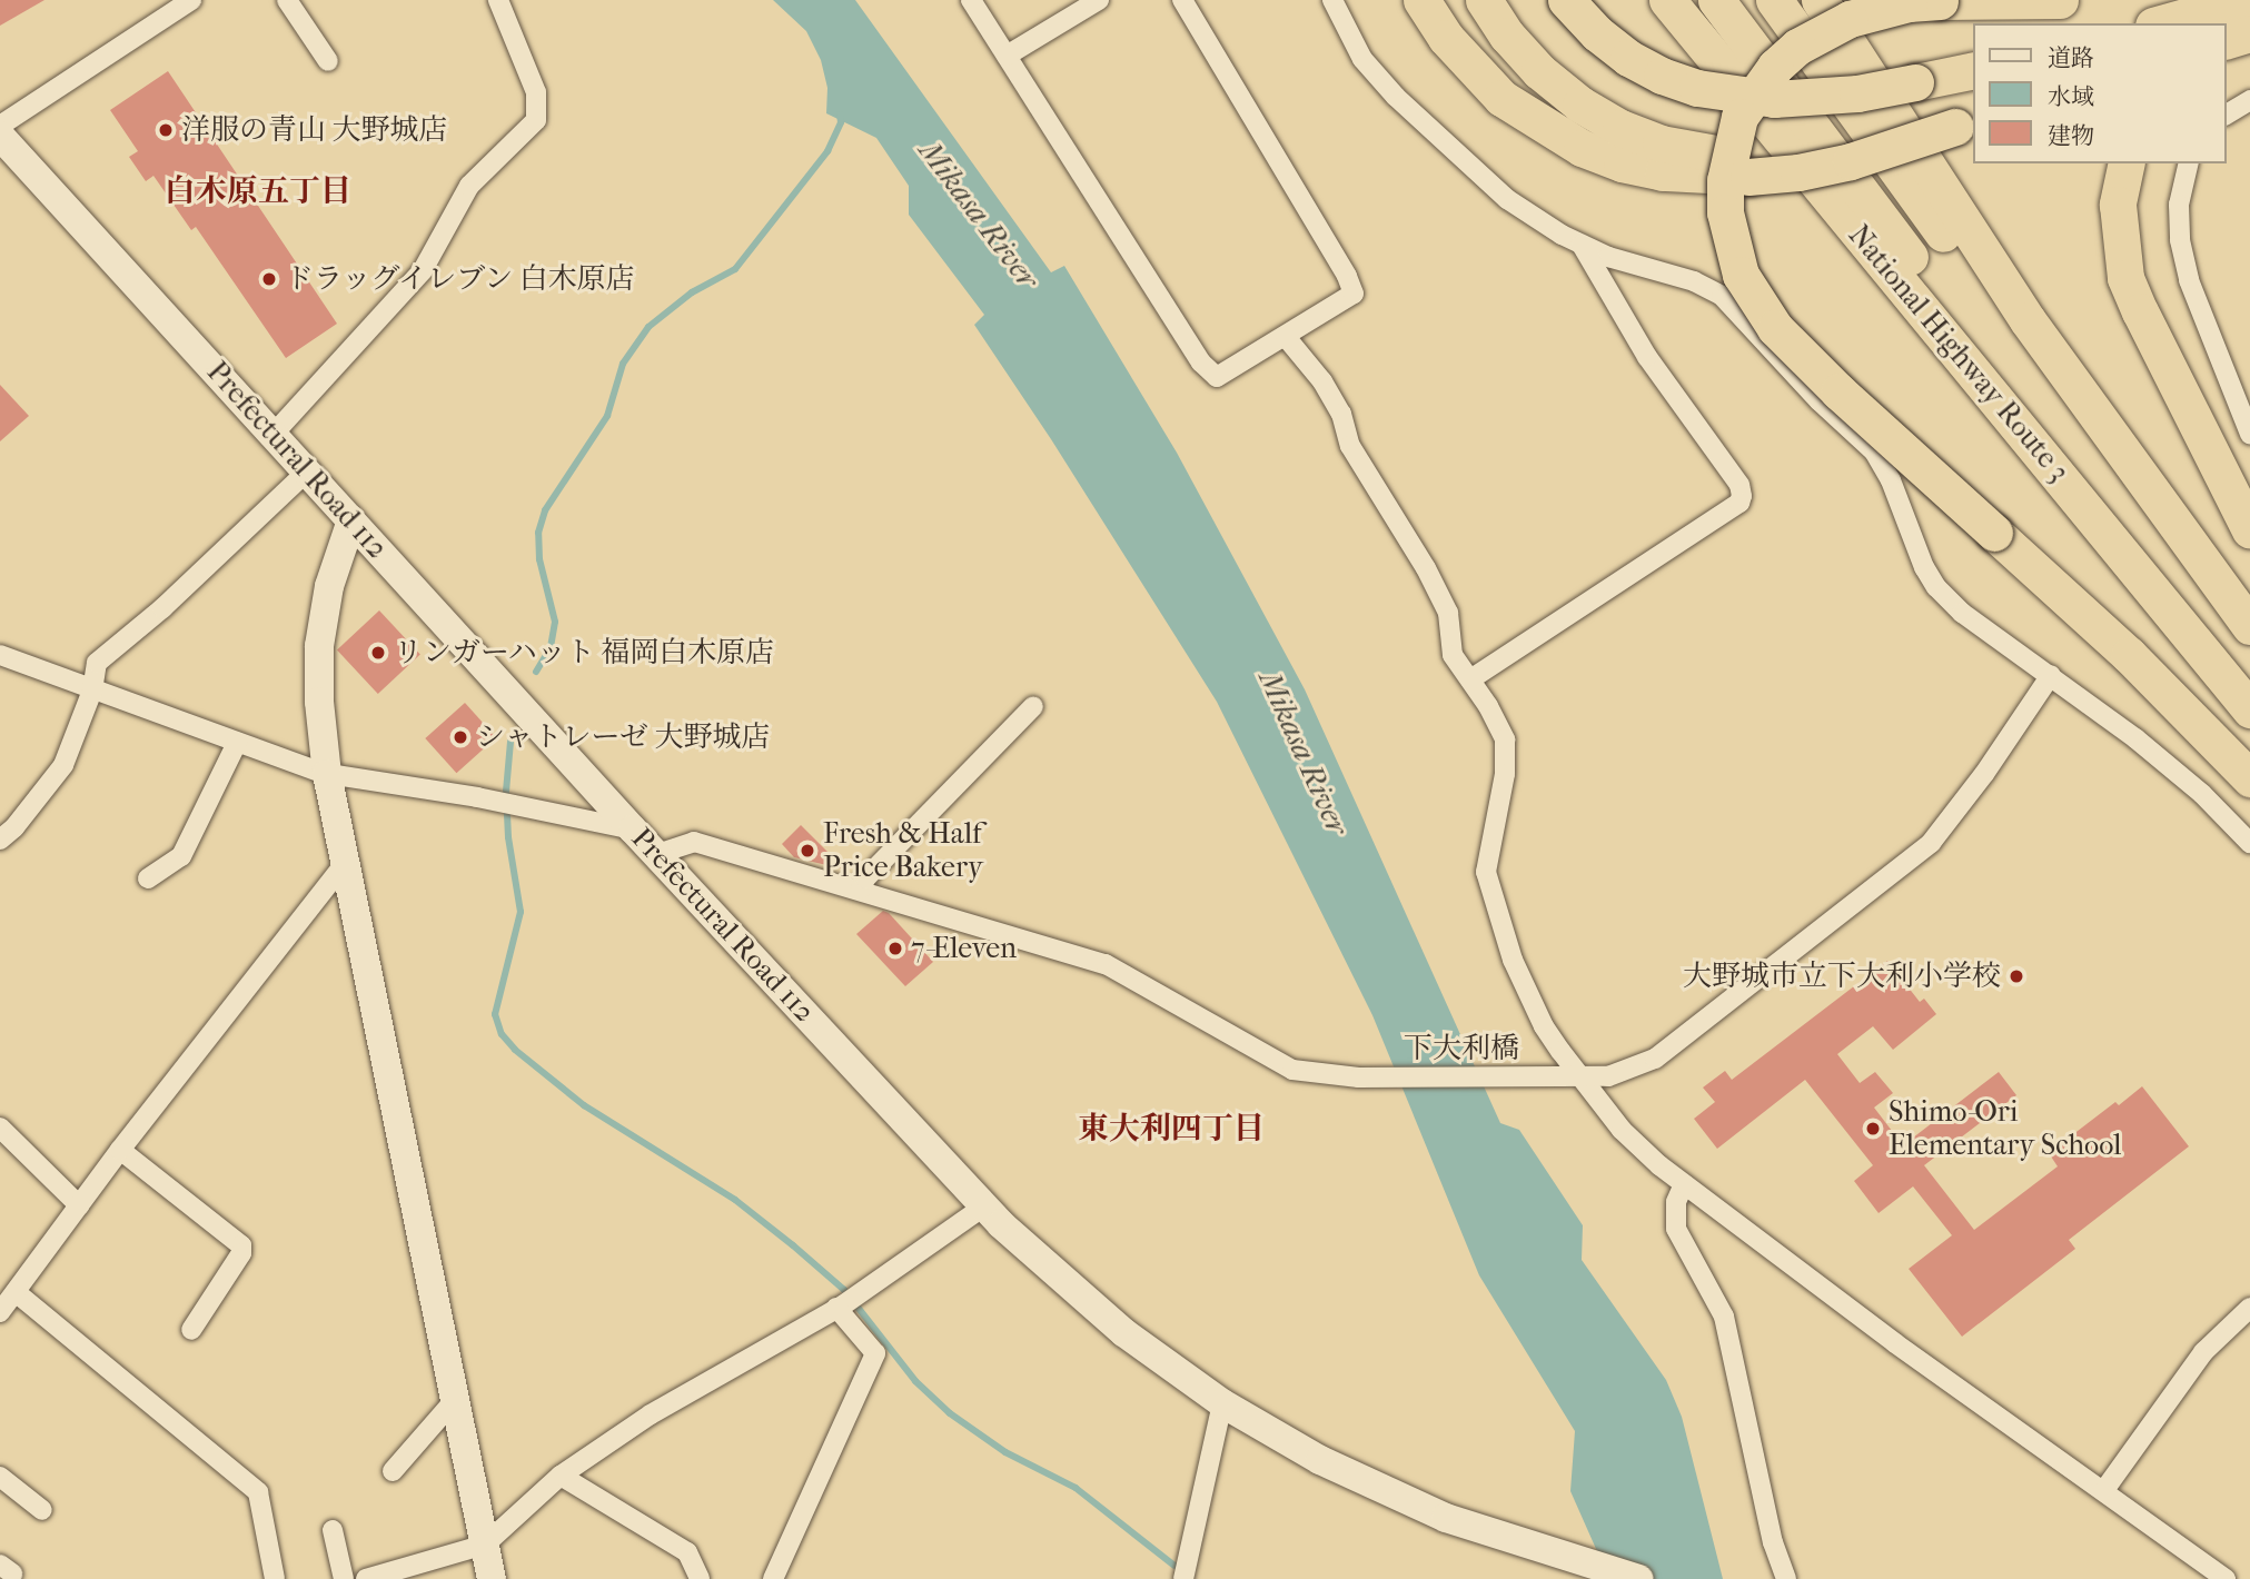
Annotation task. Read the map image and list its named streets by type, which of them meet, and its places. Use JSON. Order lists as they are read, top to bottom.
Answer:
{
  "streets": {
    "highway": ["National Highway Route 3"],
    "main road": ["Prefectural Road 112"],
    "street": ["下大利橋"]
  },
  "crossings": [
    ["Prefectural Road 112", "下大利橋"]
  ],
  "districts": ["白木原五丁目", "東大利四丁目"],
  "water": ["Mikasa River"],
  "places": [
    "洋服の青山 大野城店",
    "ドラッグイレブン 白木原店",
    "リンガーハット 福岡白木原店",
    "シャトレーゼ 大野城店",
    "Fresh & Half Price Bakery",
    "7-Eleven",
    "大野城市立下大利小学校",
    "Shimo-Ori Elementary School"
  ],
  "legend": ["道路", "水域", "建物"]
}
